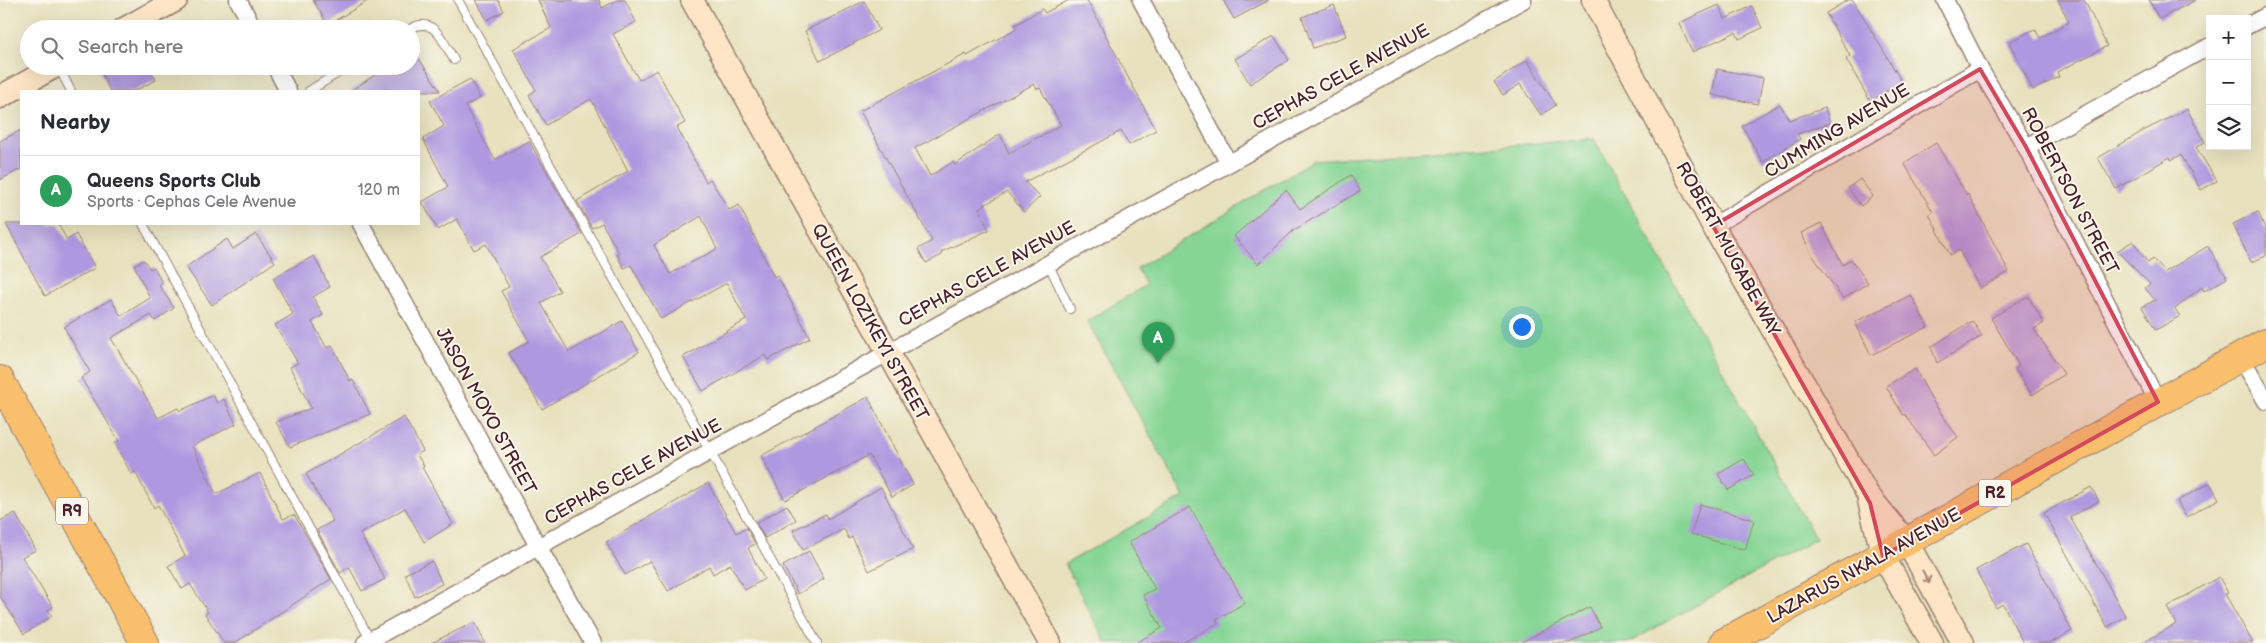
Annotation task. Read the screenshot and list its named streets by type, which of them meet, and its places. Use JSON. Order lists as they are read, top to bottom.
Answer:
{
  "streets": {
    "highway": ["R2", "R9", "LAZARUS NKALA AVENUE"],
    "main road": ["ROBERT MUGABE WAY", "QUEEN LOZIKEYI STREET"],
    "street": [
      "CEPHAS CELE AVENUE",
      "CUMMING AVENUE",
      "ROBERTSON STREET",
      "JASON MOYO STREET"
    ]
  },
  "crossings": [
    ["CEPHAS CELE AVENUE", "QUEEN LOZIKEYI STREET"],
    ["CEPHAS CELE AVENUE", "JASON MOYO STREET"],
    ["CUMMING AVENUE", "ROBERTSON STREET"],
    ["CUMMING AVENUE", "ROBERT MUGABE WAY"],
    ["ROBERTSON STREET", "LAZARUS NKALA AVENUE"],
    ["ROBERT MUGABE WAY", "LAZARUS NKALA AVENUE"]
  ],
  "page": {
    "map_buttons": ["+", "−"],
    "search": "Search here",
    "heading": "Nearby",
    "list": [
      {
        "mark": "A",
        "name": "Queens Sports Club",
        "note": "Sports · Cephas Cele Avenue",
        "value": "120 m"
      }
    ],
    "pins": "A"
  }
}
